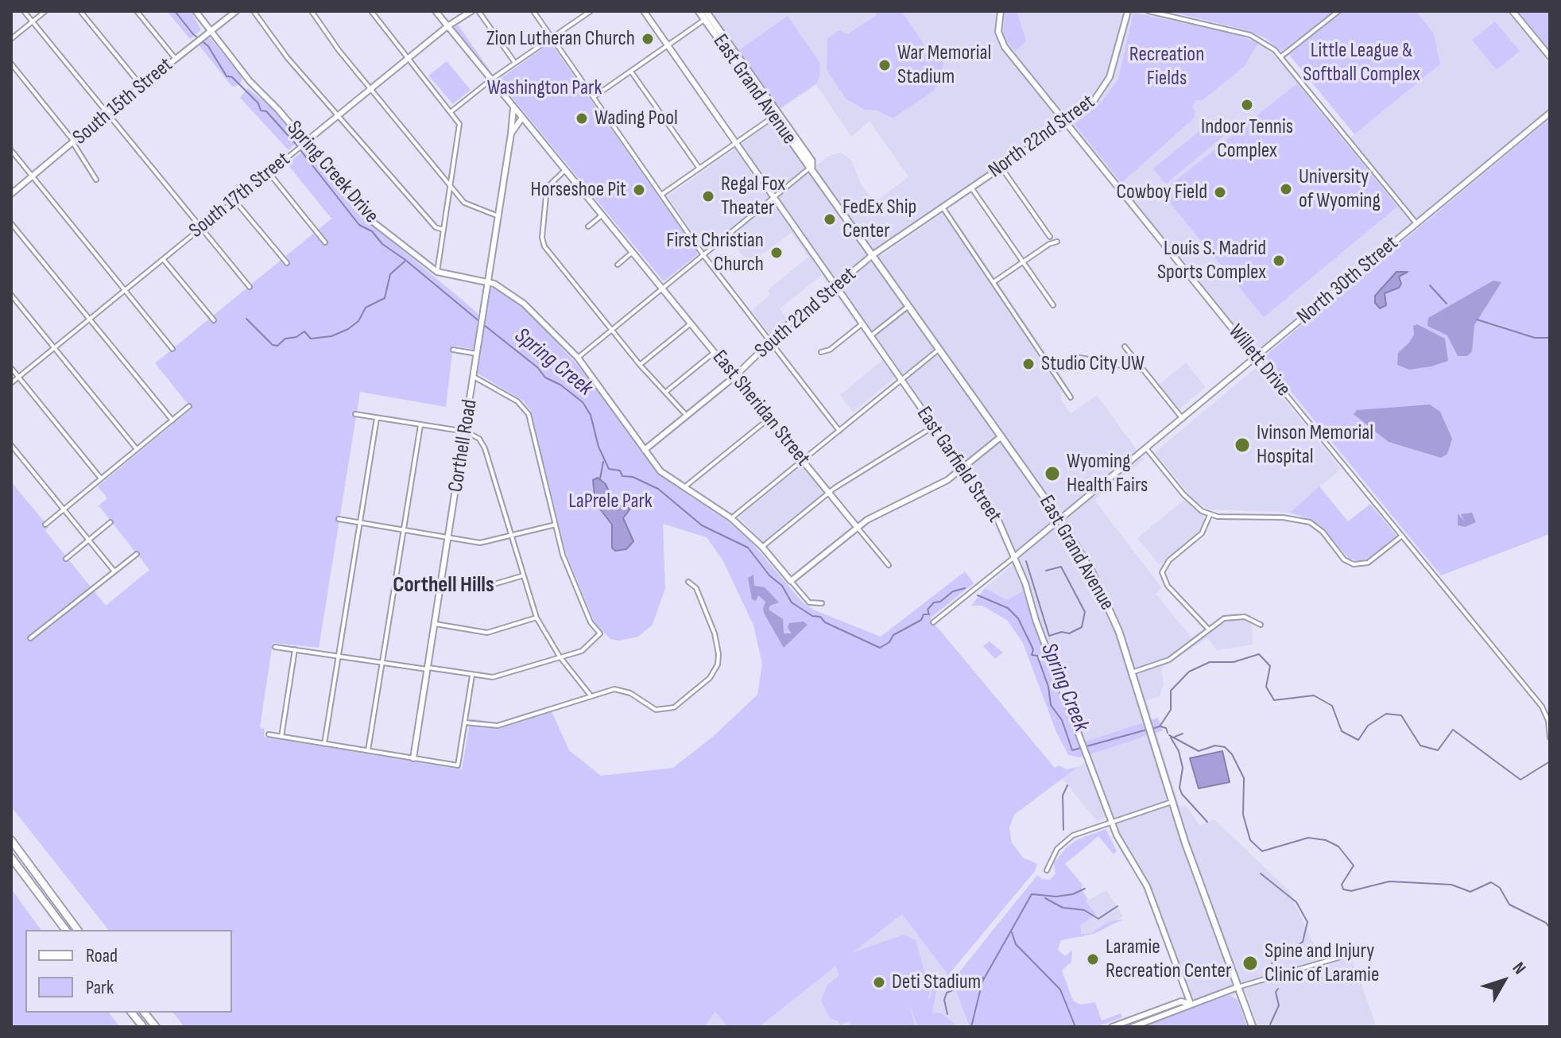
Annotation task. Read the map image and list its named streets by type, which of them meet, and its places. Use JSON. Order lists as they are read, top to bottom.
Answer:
{
  "streets": {
    "main road": ["East Grand Avenue"],
    "street": [
      "South 15th Street",
      "North 22nd Street",
      "Spring Creek Drive",
      "South 17th Street",
      "North 30th Street",
      "South 22nd Street",
      "Willett Drive",
      "East Sheridan Street",
      "Corthell Road",
      "East Garfield Street"
    ]
  },
  "crossings": [
    ["East Grand Avenue", "North 30th Street"],
    ["East Grand Avenue", "South 22nd Street"],
    ["South 15th Street", "Spring Creek Drive"],
    ["North 22nd Street", "South 22nd Street"],
    ["North 22nd Street", "Willett Drive"],
    ["Spring Creek Drive", "South 17th Street"],
    ["Spring Creek Drive", "South 22nd Street"],
    ["Spring Creek Drive", "Corthell Road"],
    ["South 17th Street", "East Sheridan Street"],
    ["North 30th Street", "Willett Drive"],
    ["North 30th Street", "East Garfield Street"],
    ["South 22nd Street", "East Sheridan Street"],
    ["South 22nd Street", "East Garfield Street"],
    ["East Sheridan Street", "Corthell Road"]
  ],
  "districts": ["Corthell Hills"],
  "water": ["Spring Creek"],
  "parks": [
    "Little League & Softball Complex",
    "Recreation Fields",
    "Washington Park",
    "LaPrele Park"
  ],
  "places": [
    "Zion Lutheran Church",
    "War Memorial Stadium",
    "Indoor Tennis Complex",
    "Wading Pool",
    "University of Wyoming",
    "Horseshoe Pit",
    "Cowboy Field",
    "Regal Fox Theater",
    "FedEx Ship Center",
    "First Christian Church",
    "Louis S. Madrid Sports Complex",
    "Studio City UW",
    "Ivinson Memorial Hospital",
    "Wyoming Health Fairs",
    "Laramie Recreation Center",
    "Spine and Injury Clinic of Laramie",
    "Deti Stadium"
  ],
  "legend": ["Road", "Park"],
  "north": "top right"
}
